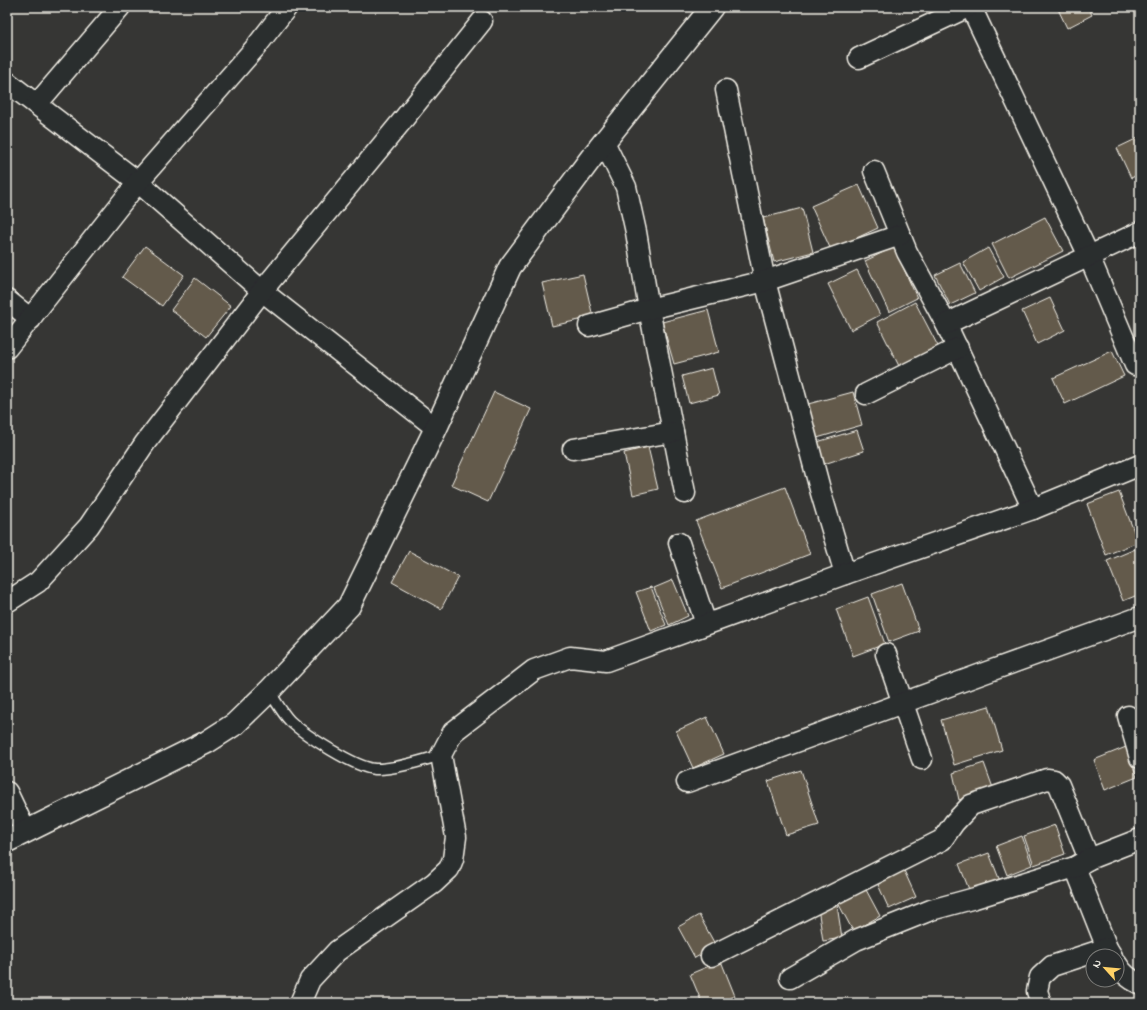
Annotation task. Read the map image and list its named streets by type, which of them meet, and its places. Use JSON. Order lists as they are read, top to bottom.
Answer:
{
  "north": "top left"
}
